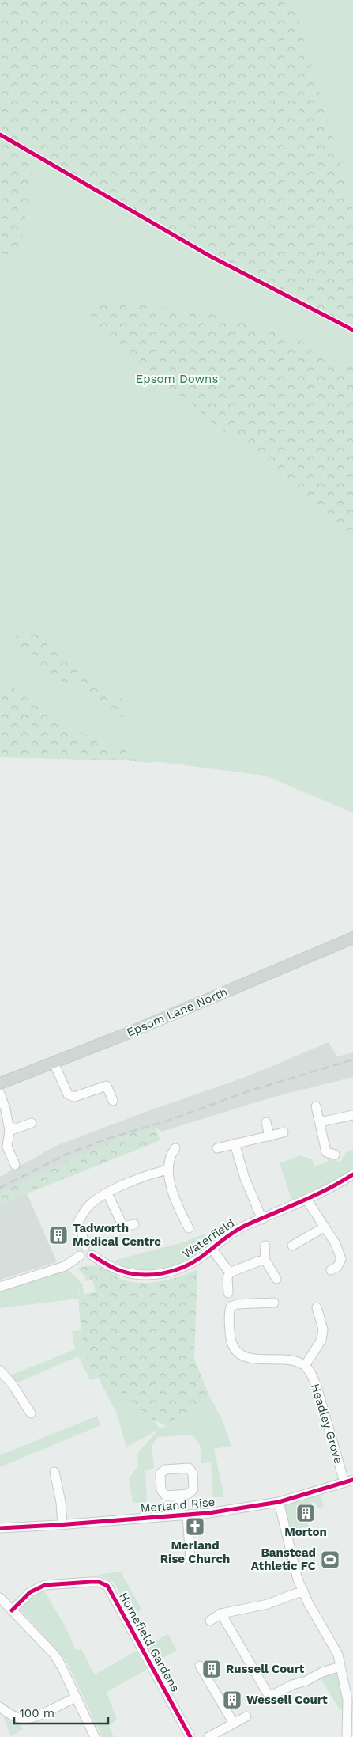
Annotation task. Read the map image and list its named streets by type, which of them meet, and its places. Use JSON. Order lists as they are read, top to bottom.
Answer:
{
  "streets": {
    "main road": ["Epsom Lane North"],
    "street": [
      "Waterfield",
      "Headley Grove",
      "Merland Rise",
      "Homefield Gardens"
    ]
  },
  "crossings": [
    ["Headley Grove", "Merland Rise"]
  ],
  "parks": ["Epsom Downs"],
  "places": {
    "building": [
      "Tadworth Medical Centre",
      "Morton",
      "Russell Court",
      "Wessell Court"
    ],
    "church": ["Merland Rise Church"],
    "sports": ["Banstead Athletic FC"]
  },
  "scale_bar": "100 m"
}
